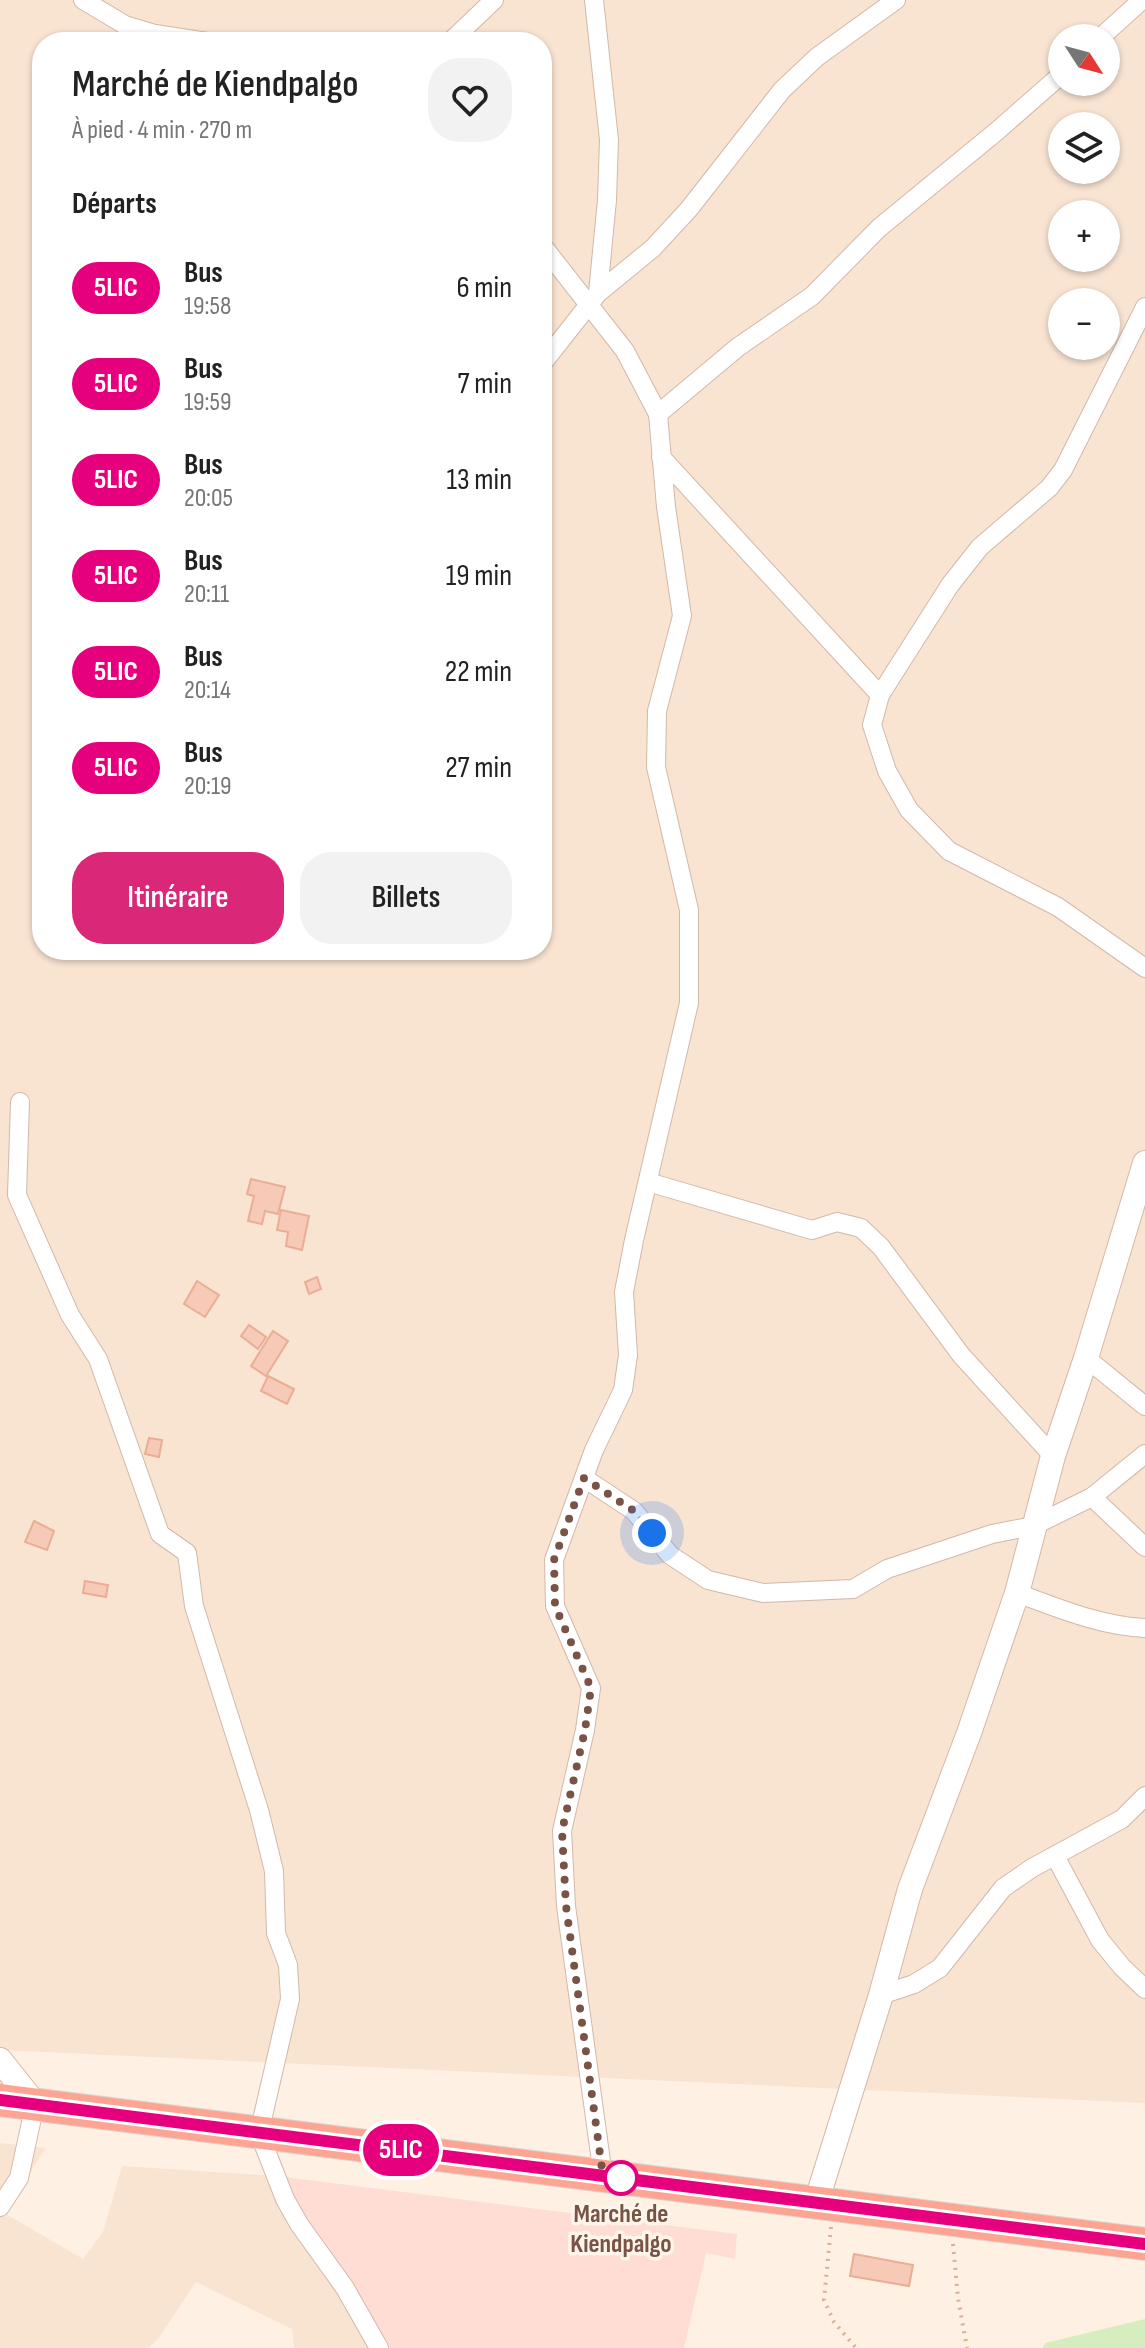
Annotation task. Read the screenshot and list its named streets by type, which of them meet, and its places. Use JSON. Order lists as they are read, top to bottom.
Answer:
{
  "places": ["Marché de Kiendpalgo"],
  "lines": ["bus line 5LIC"],
  "north": "bottom right",
  "page": {
    "on_map": "5LIC",
    "map_buttons": ["+", "−"],
    "heading": [
      ["Marché de Kiendpalgo", "À pied · 4 min · 270 m"],
      "Départs"
    ],
    "list": [
      {
        "mark": "5LIC",
        "name": "Bus",
        "note": "19:58",
        "value": "6 min"
      },
      {
        "mark": "5LIC",
        "name": "Bus",
        "note": "19:59",
        "value": "7 min"
      },
      {
        "mark": "5LIC",
        "name": "Bus",
        "note": "20:05",
        "value": "13 min"
      },
      {
        "mark": "5LIC",
        "name": "Bus",
        "note": "20:11",
        "value": "19 min"
      },
      {
        "mark": "5LIC",
        "name": "Bus",
        "note": "20:14",
        "value": "22 min"
      },
      {
        "mark": "5LIC",
        "name": "Bus",
        "note": "20:19",
        "value": "27 min"
      }
    ],
    "buttons": ["Itinéraire", "Billets"]
  }
}
